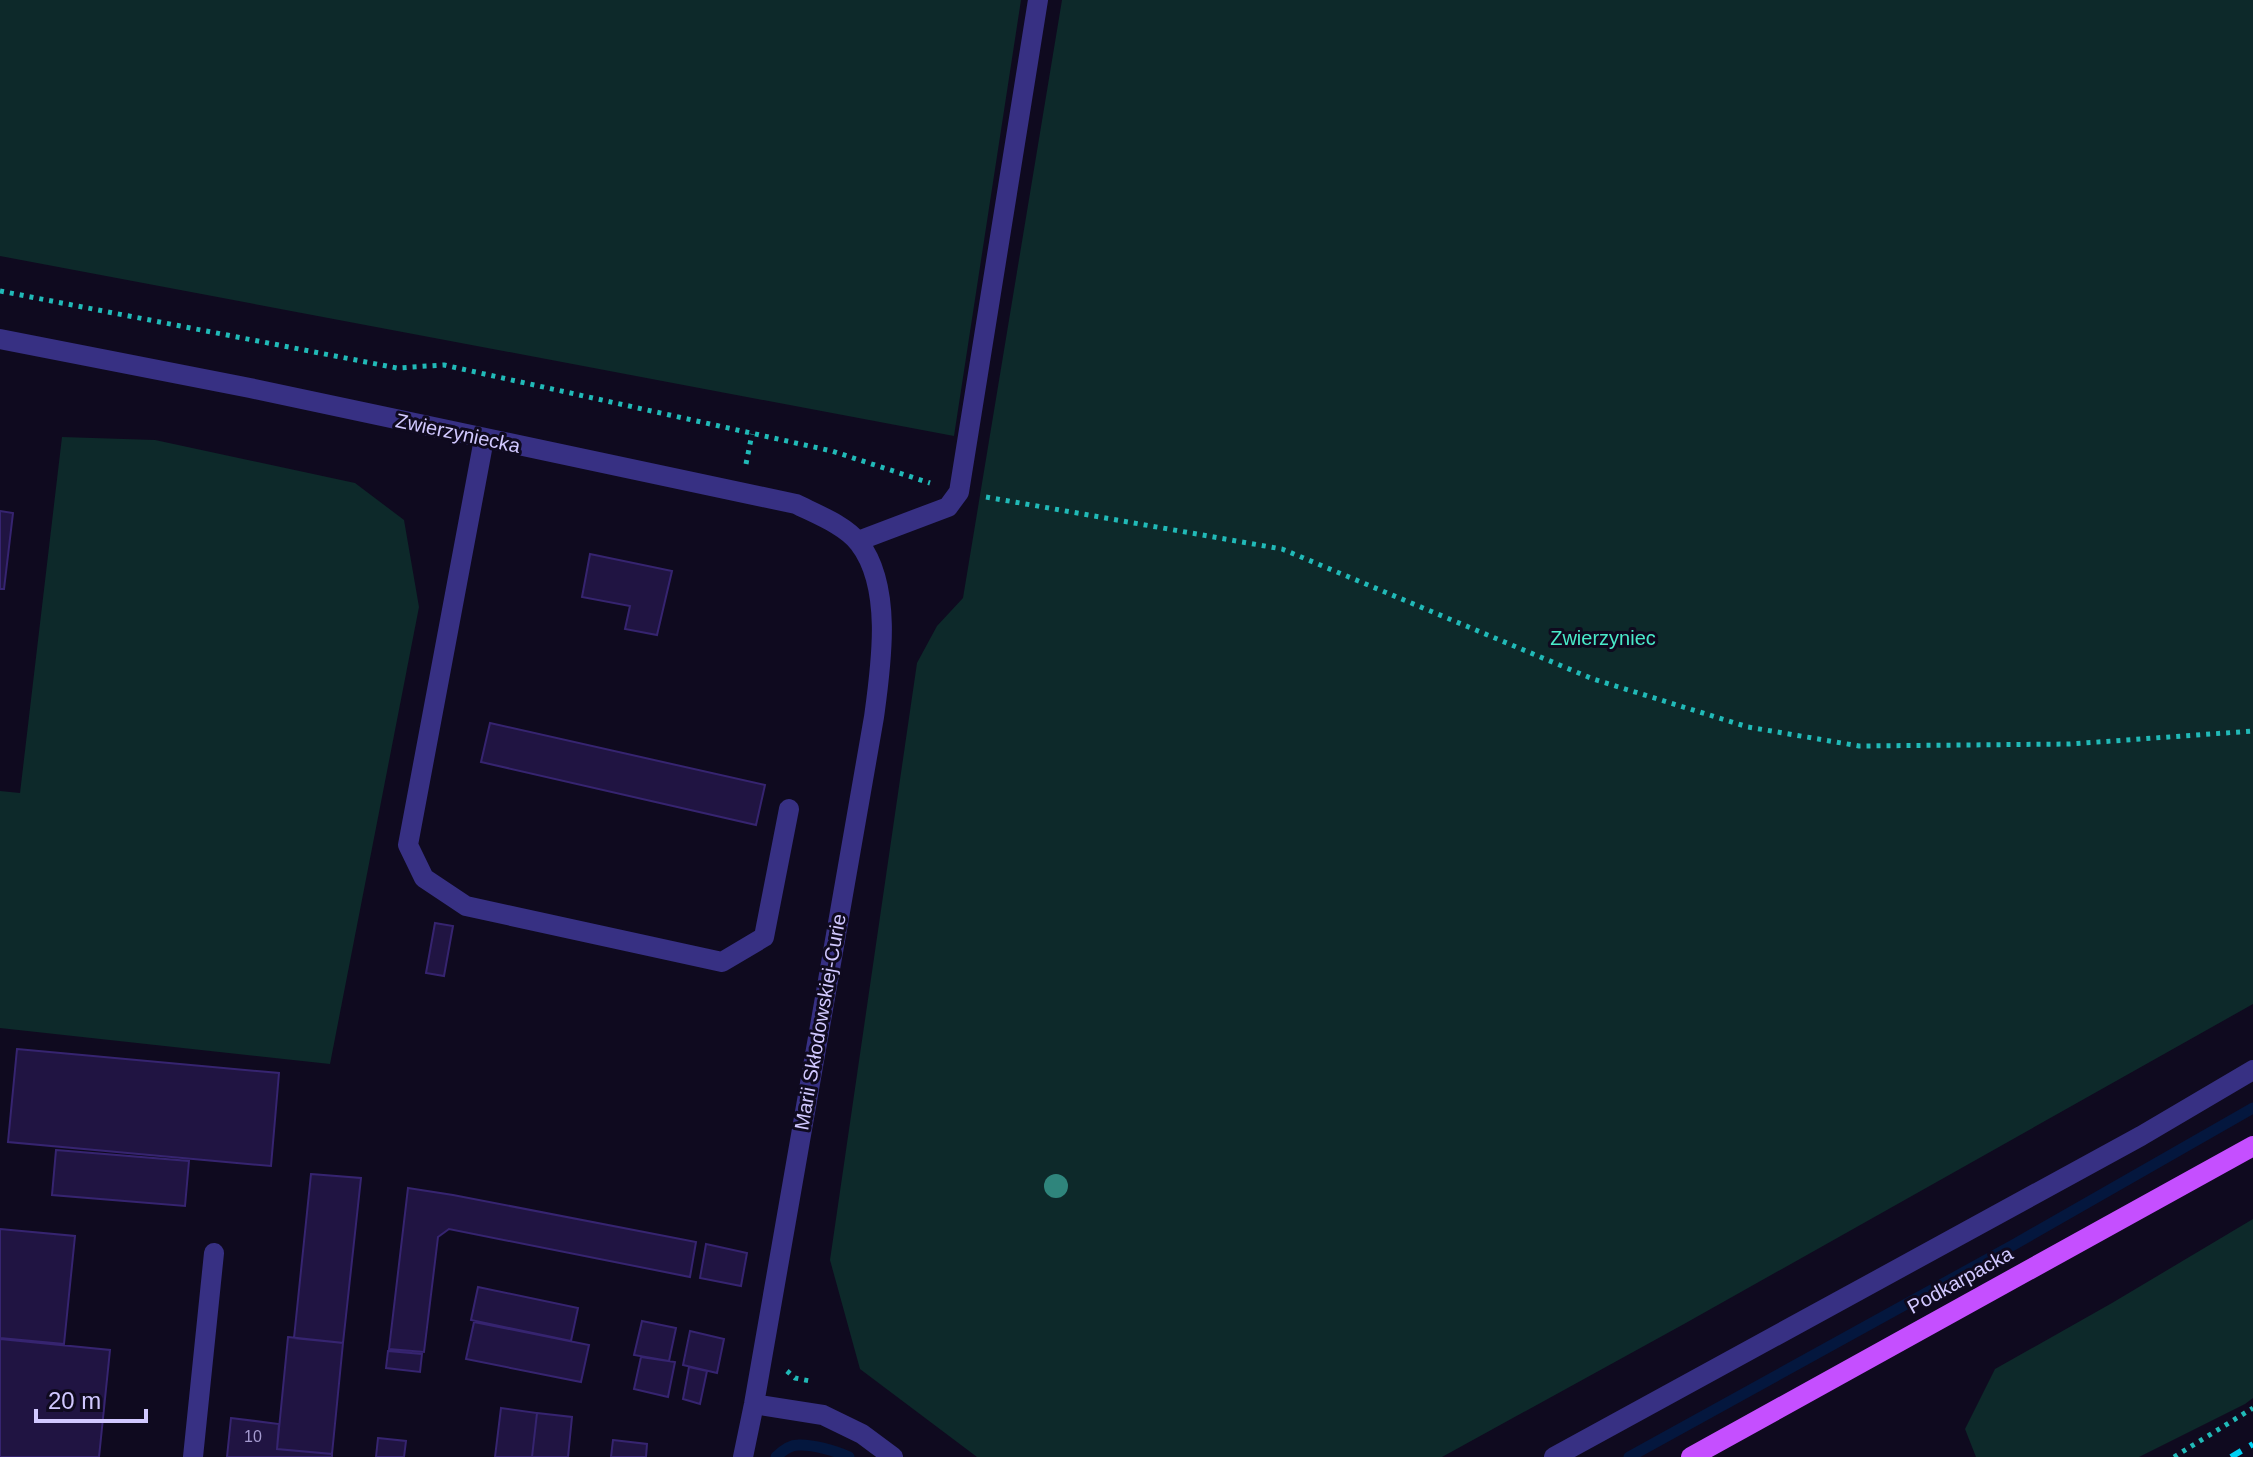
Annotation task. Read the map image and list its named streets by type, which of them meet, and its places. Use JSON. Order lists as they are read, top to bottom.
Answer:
{
  "streets": {
    "main road": ["Podkarpacka"],
    "street": ["Zwierzyniecka", "Marii Skłodowskiej-Curie"]
  },
  "crossings": [
    ["Zwierzyniecka", "Marii Skłodowskiej-Curie"]
  ],
  "parks": ["Zwierzyniec"],
  "house_numbers": ["10"],
  "scale_bar": "20 m"
}
